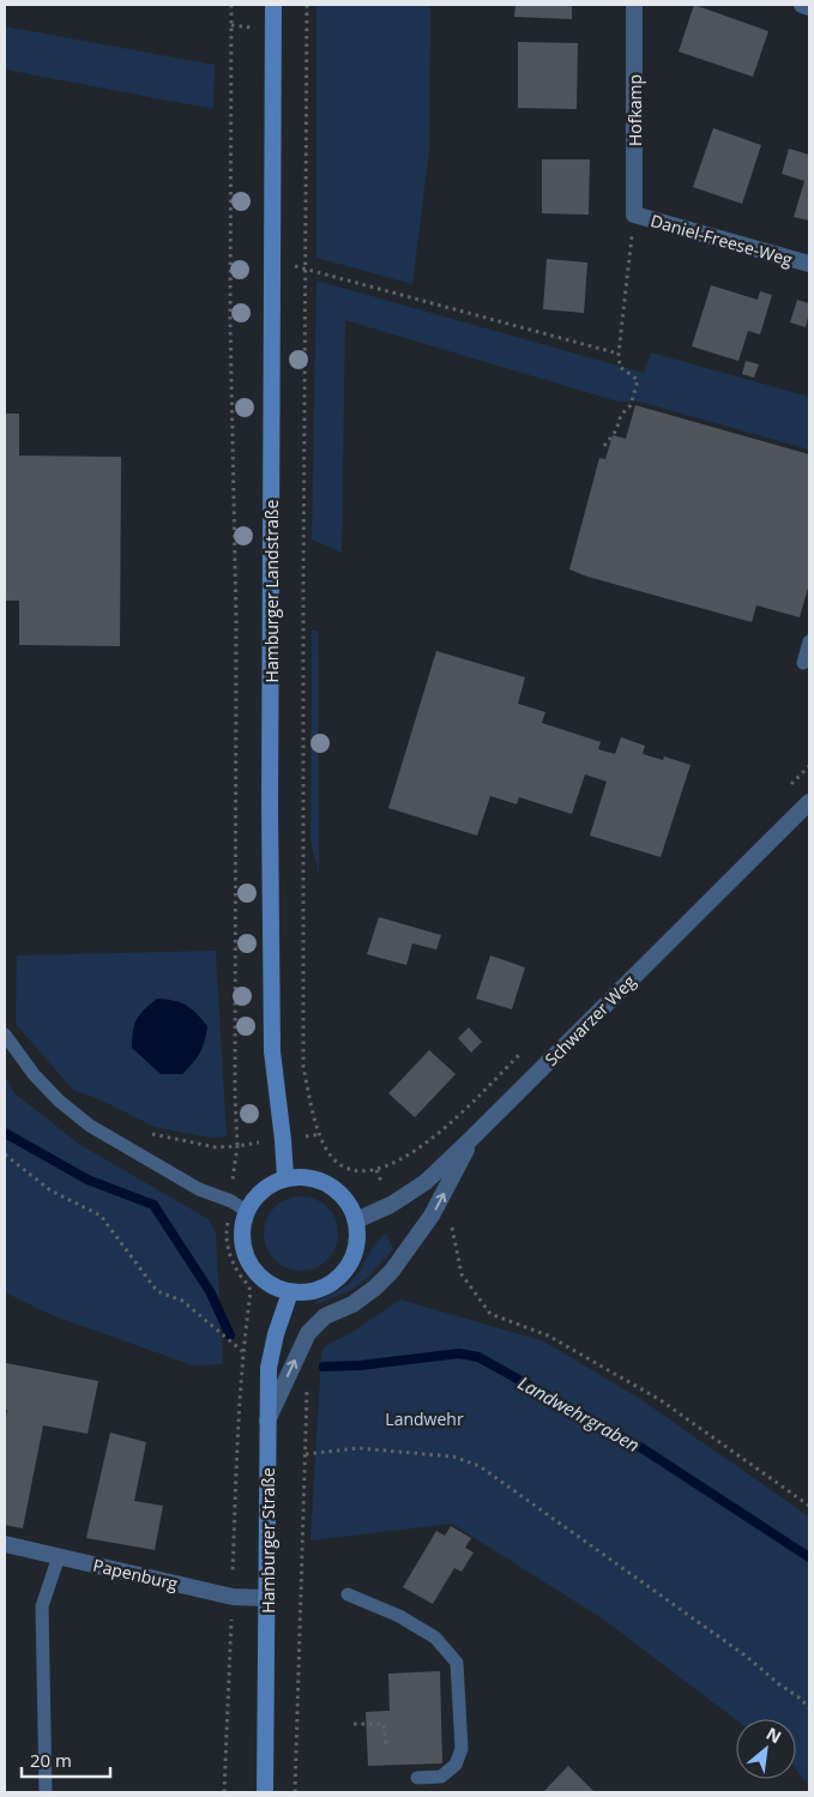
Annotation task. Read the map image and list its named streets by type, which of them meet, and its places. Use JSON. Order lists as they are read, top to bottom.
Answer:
{
  "streets": {
    "main road": ["Hamburger Landstraße", "Hamburger Straße"],
    "street": [
      "Hofkamp",
      "Daniel-Freese-Weg",
      "Schwarzer Weg",
      "Papenburg"
    ]
  },
  "crossings": [
    ["Hofkamp", "Daniel-Freese-Weg"],
    ["Hamburger Landstraße", "Schwarzer Weg"],
    ["Hamburger Landstraße", "Hamburger Straße"],
    ["Schwarzer Weg", "Hamburger Straße"],
    ["Hamburger Straße", "Papenburg"]
  ],
  "water": ["Landwehrgraben"],
  "parks": ["Landwehr"],
  "scale_bar": "20 m",
  "north": "top right"
}
